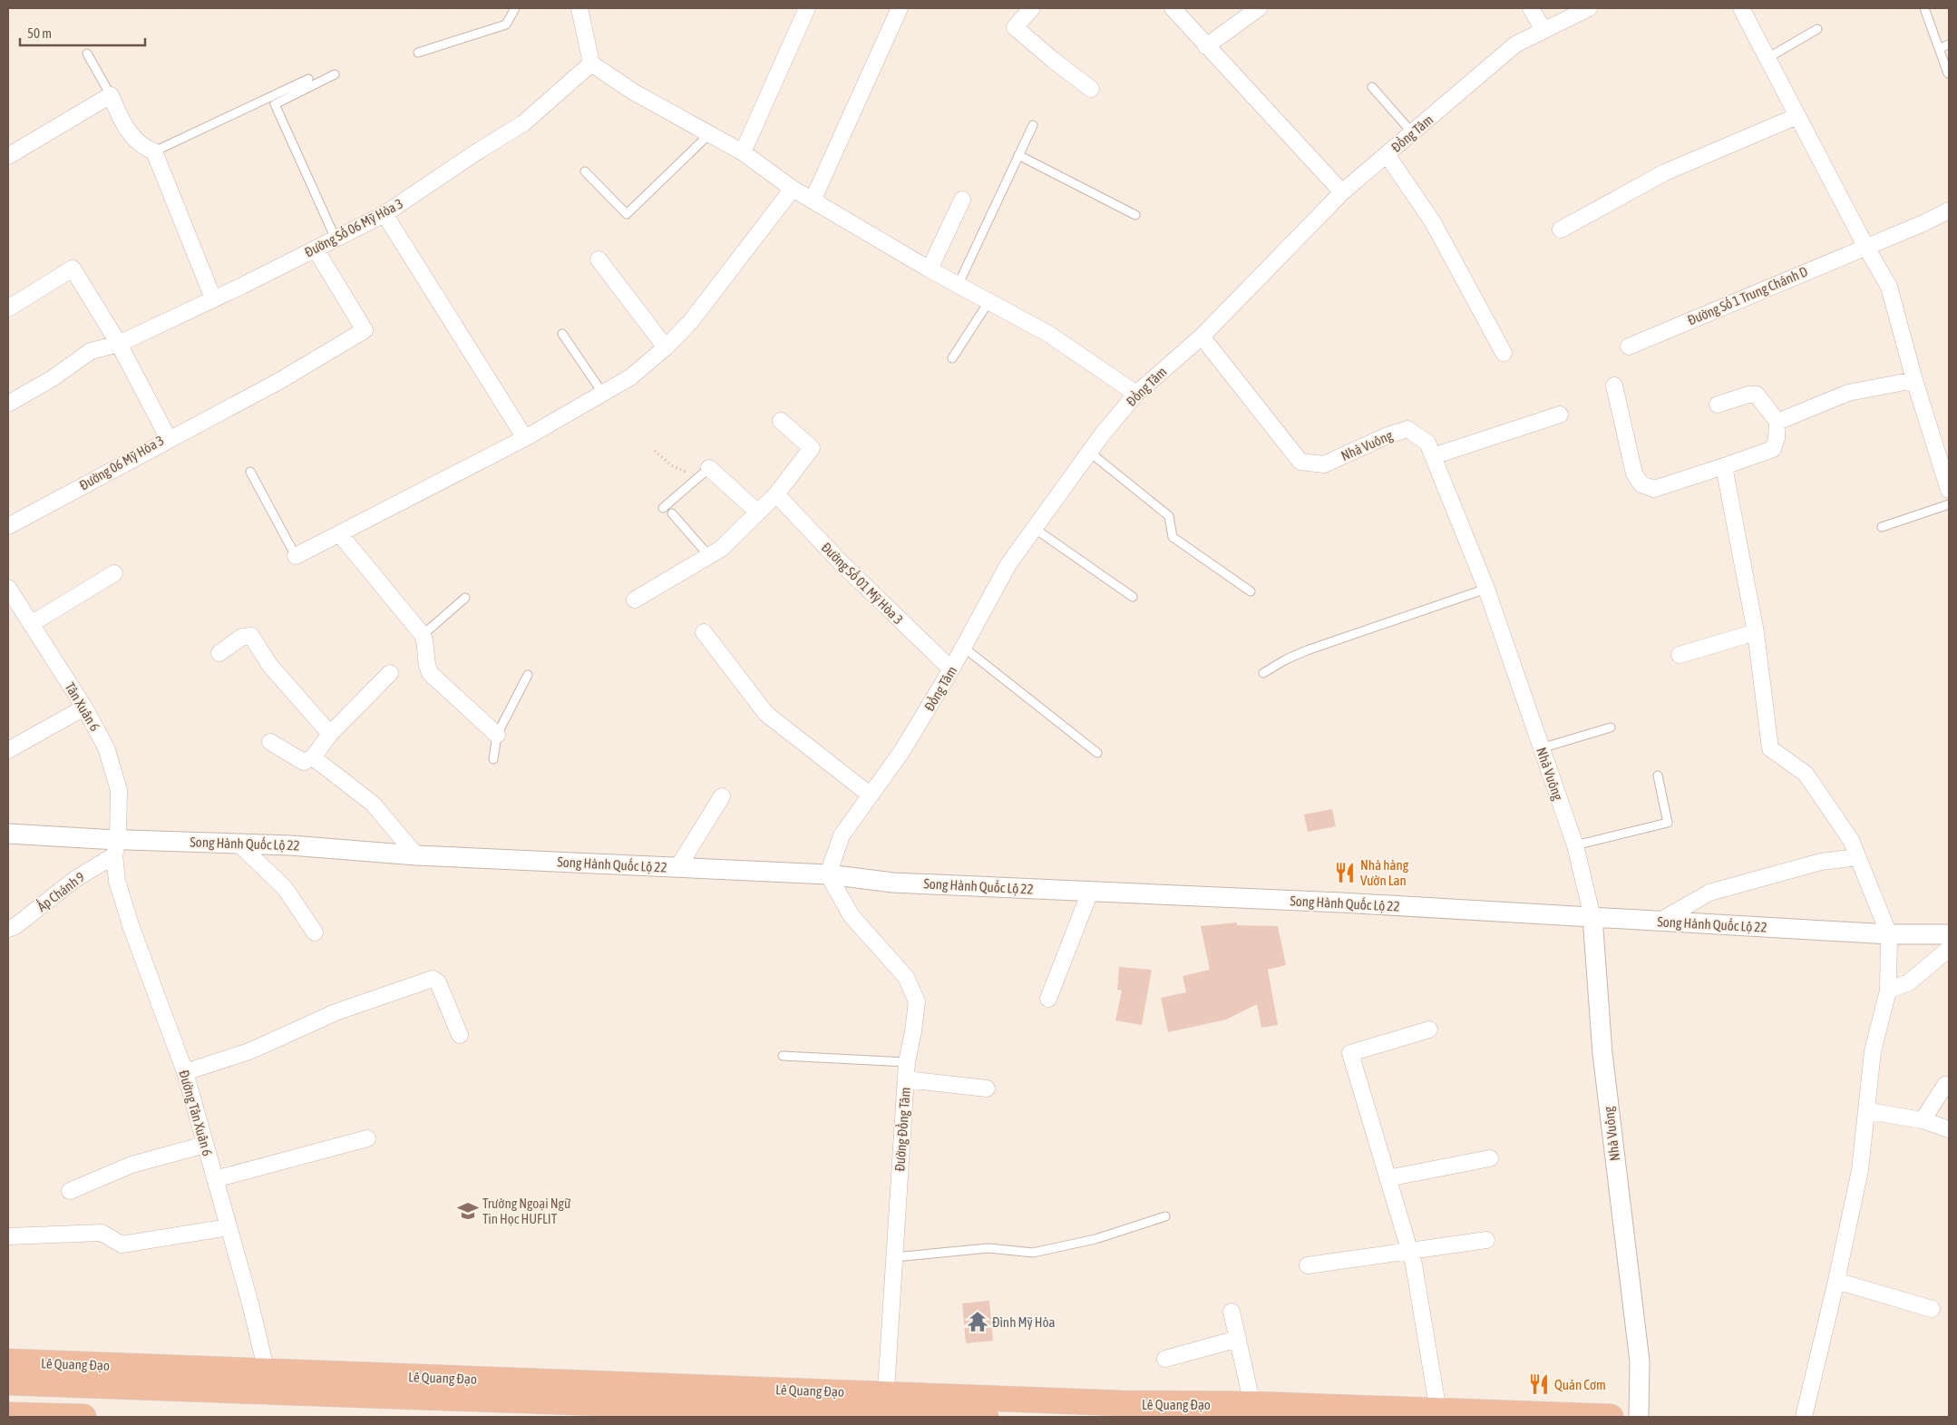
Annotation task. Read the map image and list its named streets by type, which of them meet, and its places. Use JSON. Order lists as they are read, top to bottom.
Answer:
{
  "streets": {
    "highway": ["Lê Quang Đạo"],
    "street": [
      "Đồng Tâm",
      "Đường Số 06 Mỹ Hòa 3",
      "Đường Số 1 Trung Chánh D",
      "Nhà Vuông",
      "Đường 06 Mỹ Hòa 3",
      "Đường Số 01 Mỹ Hòa 3",
      "Tân Xuân 6",
      "Song Hành Quốc Lộ 22",
      "Ấp Chánh 9",
      "Đường Tân Xuân 6",
      "Đường Đồng Tâm"
    ]
  },
  "crossings": [
    ["Đồng Tâm", "Nhà Vuông"],
    ["Đồng Tâm", "Đường Số 01 Mỹ Hòa 3"],
    ["Đồng Tâm", "Song Hành Quốc Lộ 22"],
    ["Đồng Tâm", "Đường Đồng Tâm"],
    ["Đường Số 06 Mỹ Hòa 3", "Đường 06 Mỹ Hòa 3"],
    ["Nhà Vuông", "Song Hành Quốc Lộ 22"],
    ["Tân Xuân 6", "Song Hành Quốc Lộ 22"],
    ["Tân Xuân 6", "Ấp Chánh 9"],
    ["Tân Xuân 6", "Đường Tân Xuân 6"],
    ["Song Hành Quốc Lộ 22", "Ấp Chánh 9"],
    ["Song Hành Quốc Lộ 22", "Đường Tân Xuân 6"],
    ["Song Hành Quốc Lộ 22", "Đường Đồng Tâm"],
    ["Ấp Chánh 9", "Đường Tân Xuân 6"],
    ["Đường Tân Xuân 6", "Lê Quang Đạo"],
    ["Đường Đồng Tâm", "Lê Quang Đạo"]
  ],
  "places": {
    "restaurant": ["Nhà hàng Vườn Lan", "Quán Cơm"],
    "school or university": ["Trường Ngoại Ngữ Tin Học HUFLIT"],
    "temple": ["Đình Mỹ Hòa"]
  },
  "scale_bar": "50 m"
}
